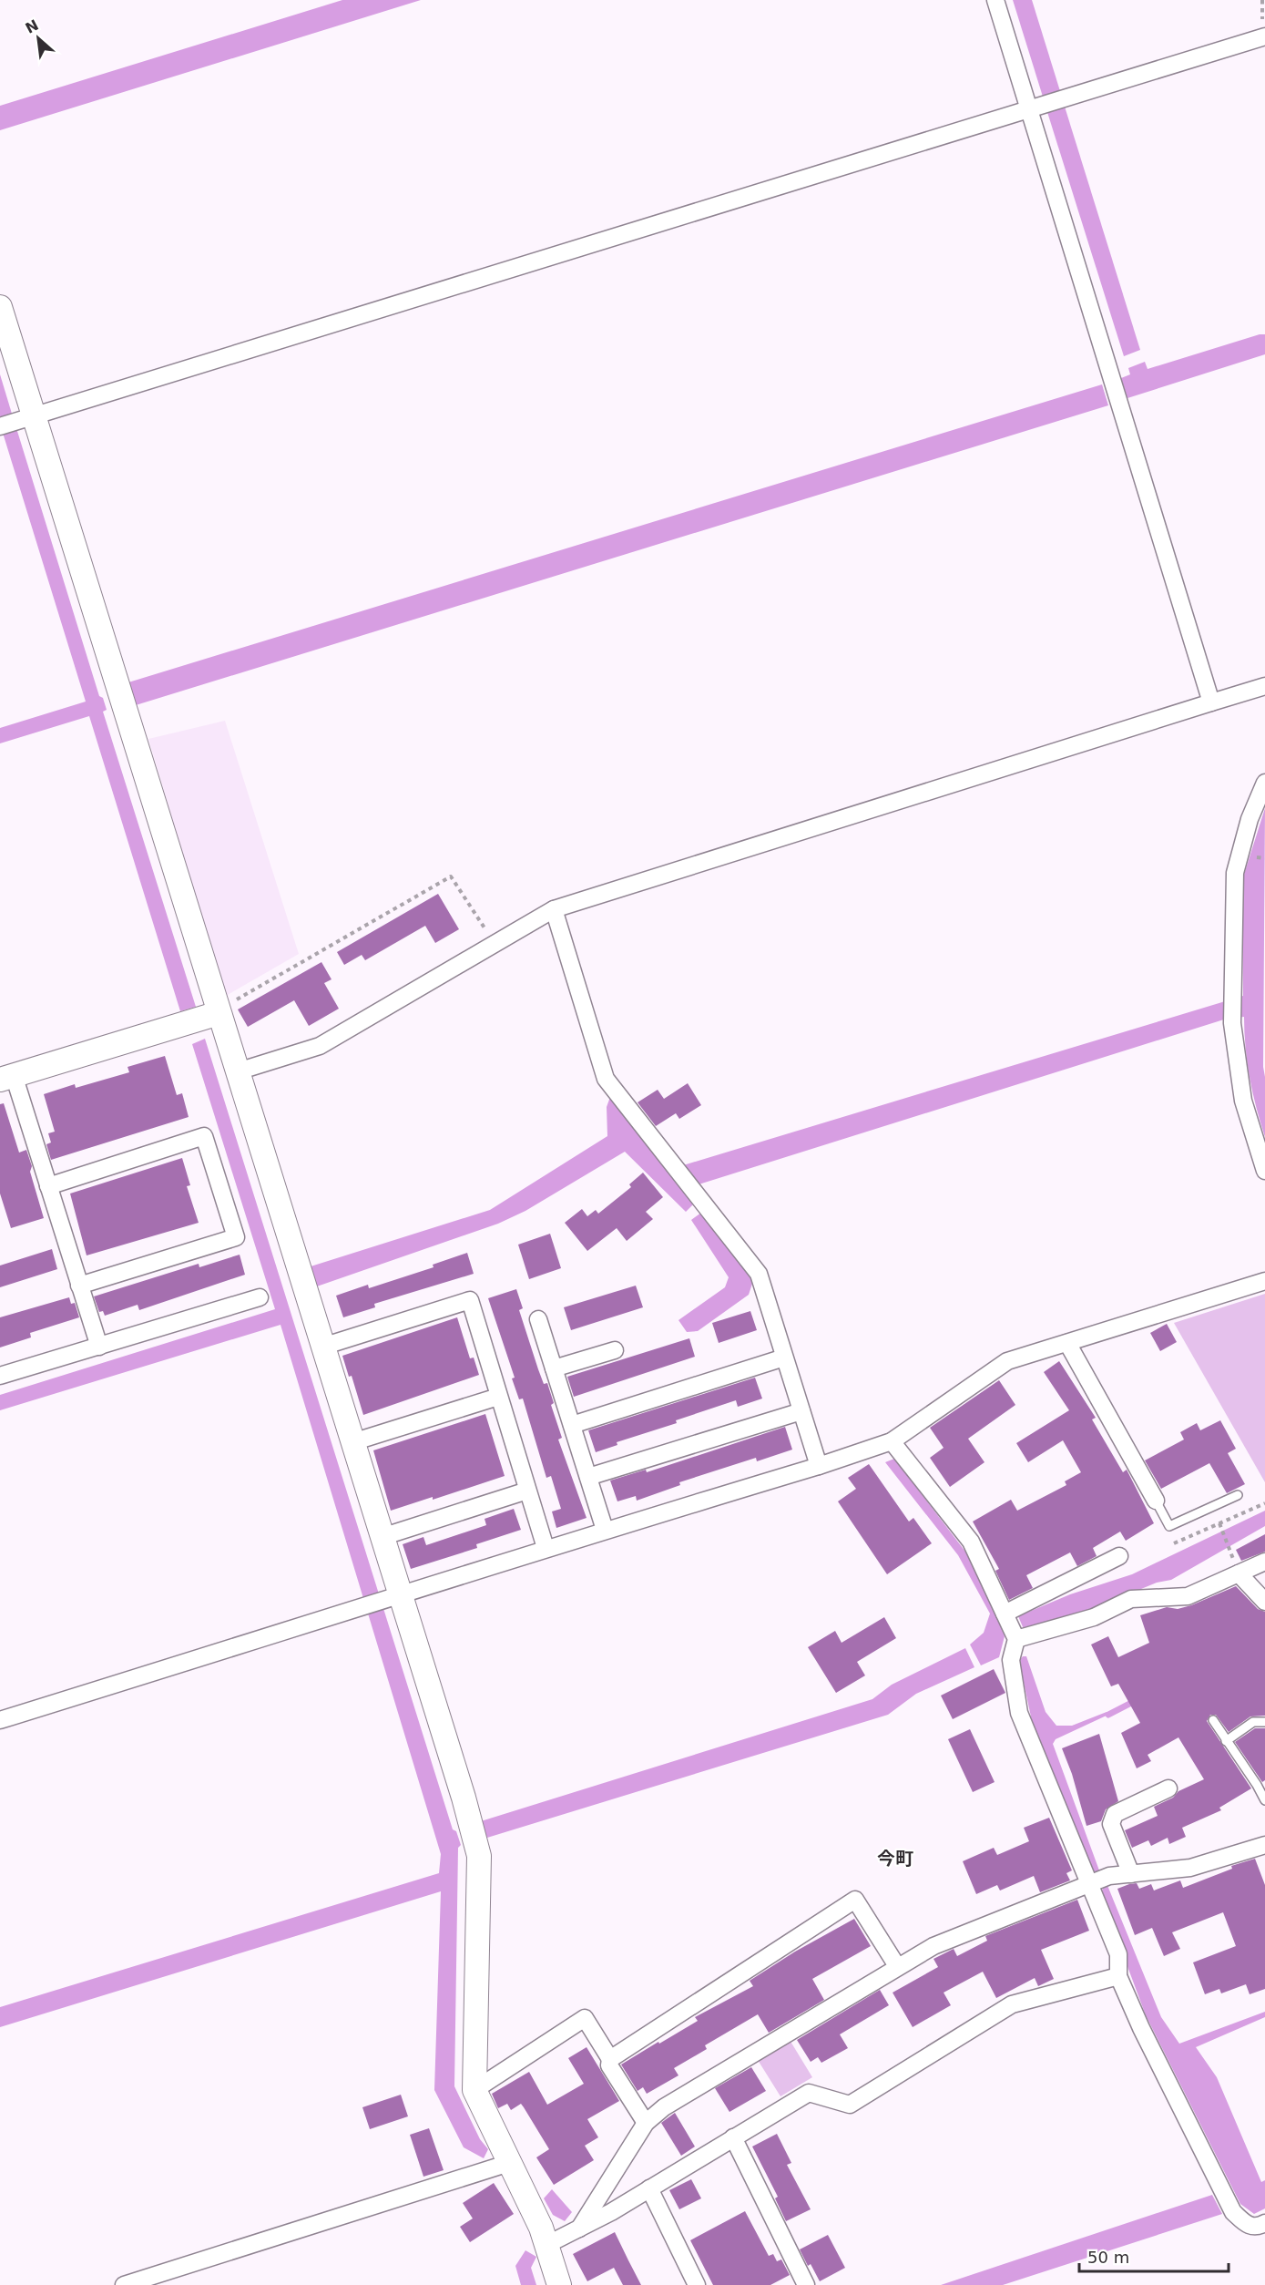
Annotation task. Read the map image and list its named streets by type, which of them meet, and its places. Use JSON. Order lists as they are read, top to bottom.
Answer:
{
  "districts": ["今町"],
  "scale_bar": "50 m",
  "north": "top left"
}
